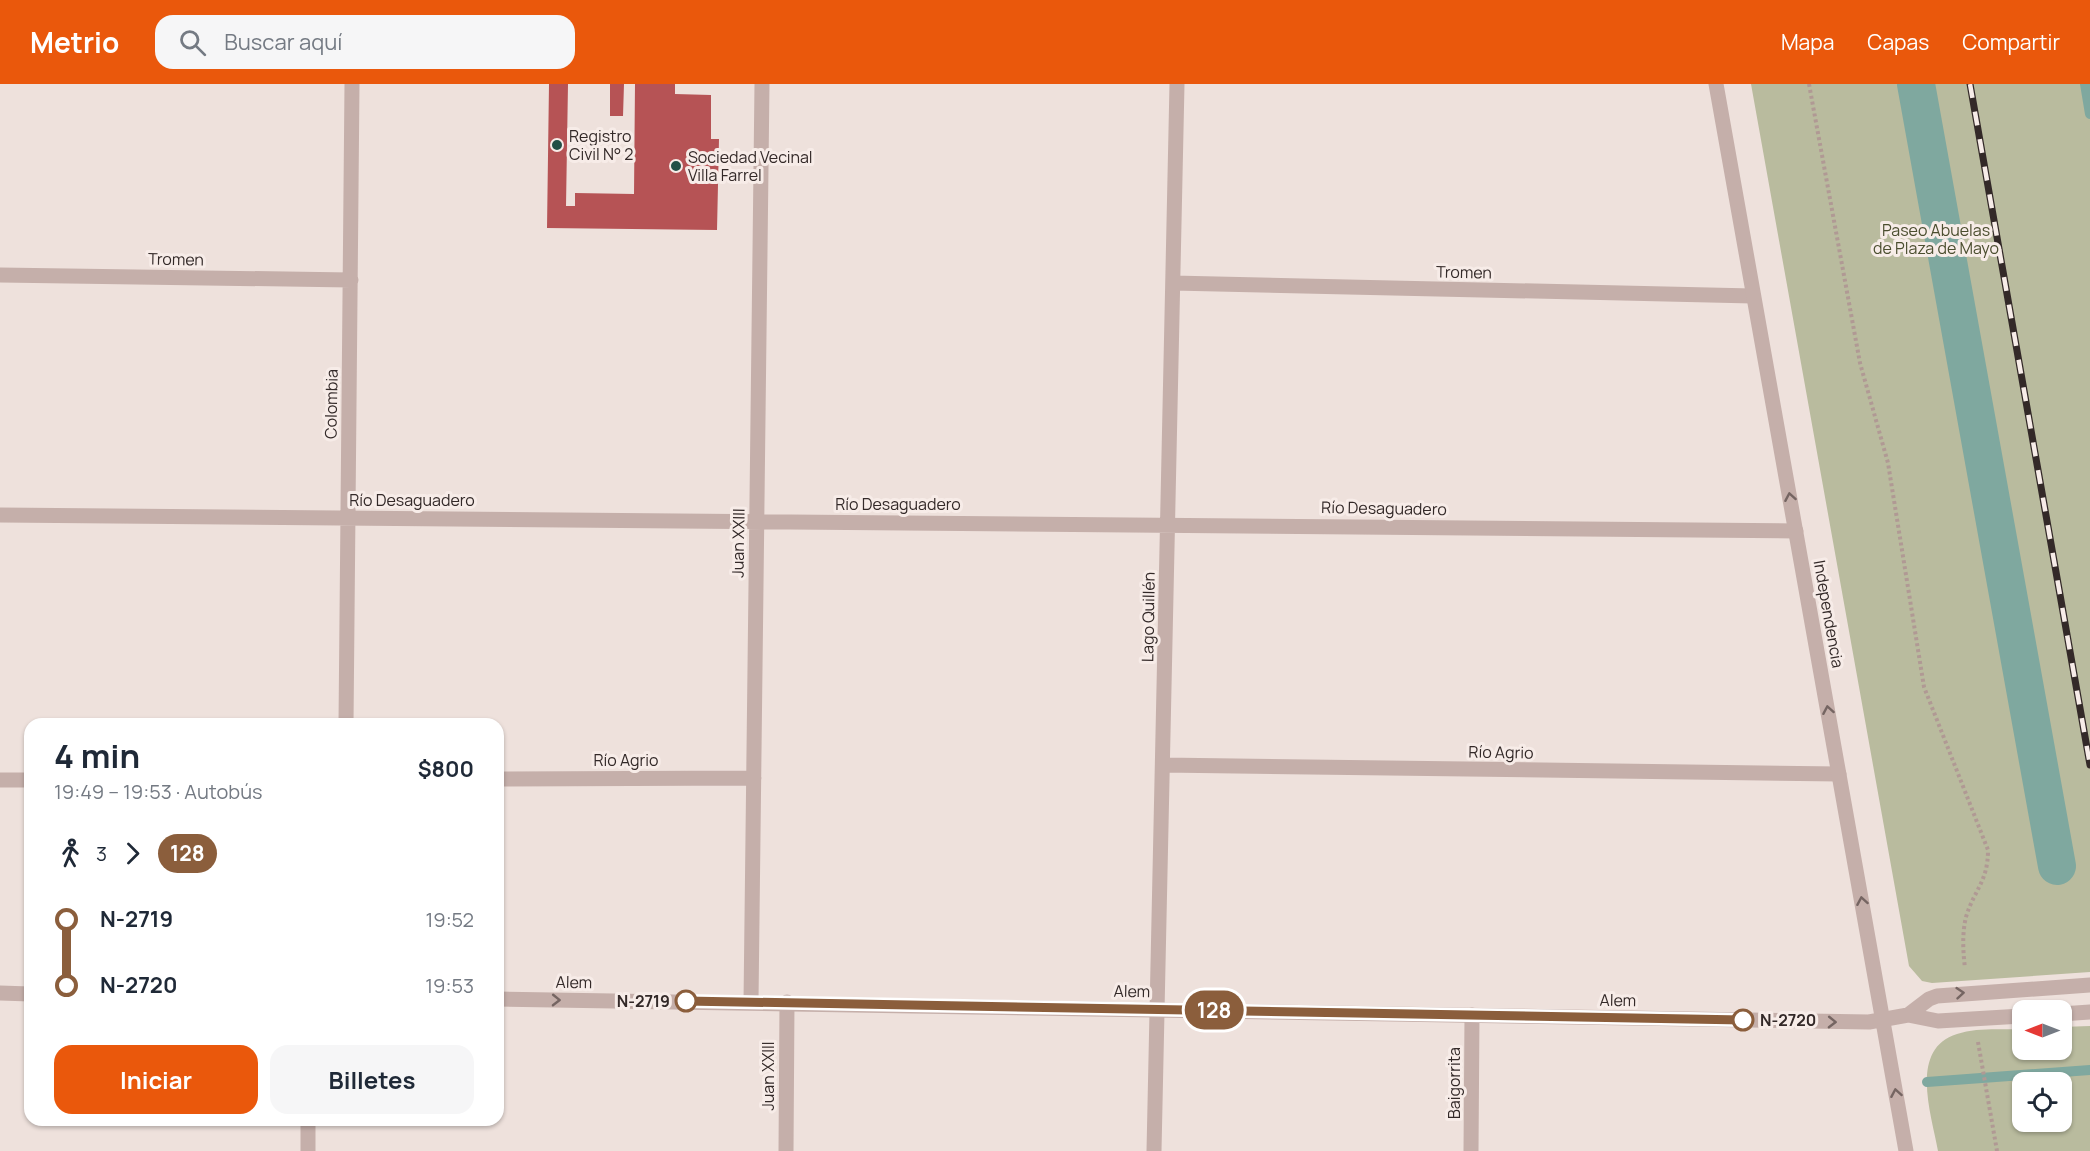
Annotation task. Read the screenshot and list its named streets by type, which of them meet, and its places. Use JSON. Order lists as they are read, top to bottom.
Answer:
{
  "streets": {
    "street": [
      "Tromen",
      "Colombia",
      "Río Desaguadero",
      "Juan XXIII",
      "Independencia",
      "Lago Quillén",
      "Río Agrio",
      "Alem",
      "Baigorrita"
    ]
  },
  "crossings": [
    ["Tromen", "Colombia"],
    ["Tromen", "Independencia"],
    ["Tromen", "Lago Quillén"],
    ["Colombia", "Río Desaguadero"],
    ["Río Desaguadero", "Juan XXIII"],
    ["Río Desaguadero", "Independencia"],
    ["Río Desaguadero", "Lago Quillén"],
    ["Juan XXIII", "Río Agrio"],
    ["Juan XXIII", "Alem"],
    ["Independencia", "Río Agrio"],
    ["Independencia", "Alem"],
    ["Lago Quillén", "Río Agrio"],
    ["Lago Quillén", "Alem"],
    ["Alem", "Baigorrita"]
  ],
  "one_way": ["Independencia", "Alem"],
  "parks": ["Paseo Abuelas de Plaza de Mayo"],
  "places": [
    "Registro Civil N° 2",
    "Sociedad Vecinal Villa Farrel",
    "N-2719",
    "N-2720"
  ],
  "lines": ["bus line 128"],
  "north": "left",
  "page": {
    "header": "Metrio",
    "search": "Buscar aquí",
    "nav": ["Mapa", "Capas", "Compartir"],
    "on_map": "128",
    "heading": ["4 min", "19:49 – 19:53 · Autobús", "$800"],
    "legs": ["3", "128"],
    "list": [
      {
        "name": "N-2719",
        "value": "19:52"
      },
      {
        "name": "N-2720",
        "value": "19:53"
      }
    ],
    "buttons": ["Iniciar", "Billetes"]
  }
}
